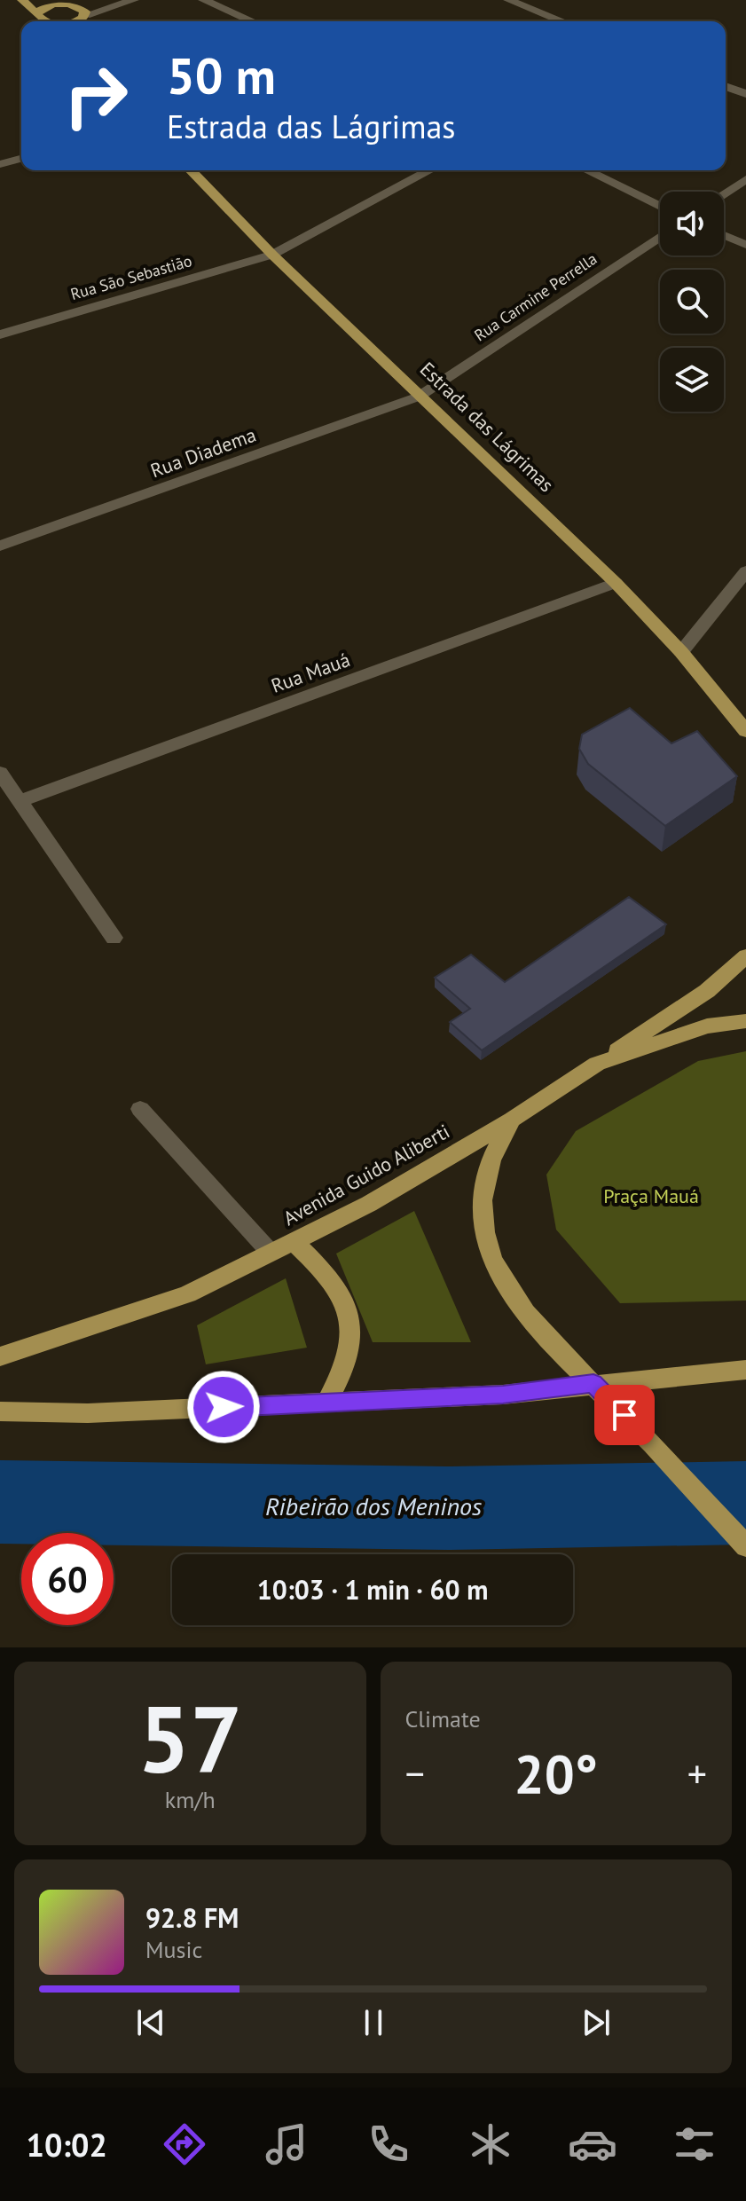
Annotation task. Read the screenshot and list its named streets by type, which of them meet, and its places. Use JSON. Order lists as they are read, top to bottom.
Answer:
{
  "streets": {
    "main road": ["Estrada das Lágrimas", "Avenida Guido Aliberti"],
    "street": [
      "Rua São Sebastião",
      "Rua Carmine Perrella",
      "Rua Diadema",
      "Rua Mauá"
    ]
  },
  "crossings": [
    ["Rua São Sebastião", "Estrada das Lágrimas"],
    ["Rua Carmine Perrella", "Estrada das Lágrimas"],
    ["Rua Carmine Perrella", "Rua Diadema"],
    ["Estrada das Lágrimas", "Rua Diadema"],
    ["Estrada das Lágrimas", "Rua Mauá"]
  ],
  "water": ["Ribeirão dos Meninos"],
  "parks": ["Praça Mauá"],
  "page": {
    "turn": ["50 m", "Estrada das Lágrimas"],
    "limit": "60",
    "trip": "10:03 · 1 min · 60 m",
    "tile": [
      ["57", "km/h"],
      "Climate"
    ],
    "heat": ["−", "20°", "+"],
    "song": ["92.8 FM", "Music"],
    "tabs": "10:02"
  }
}
